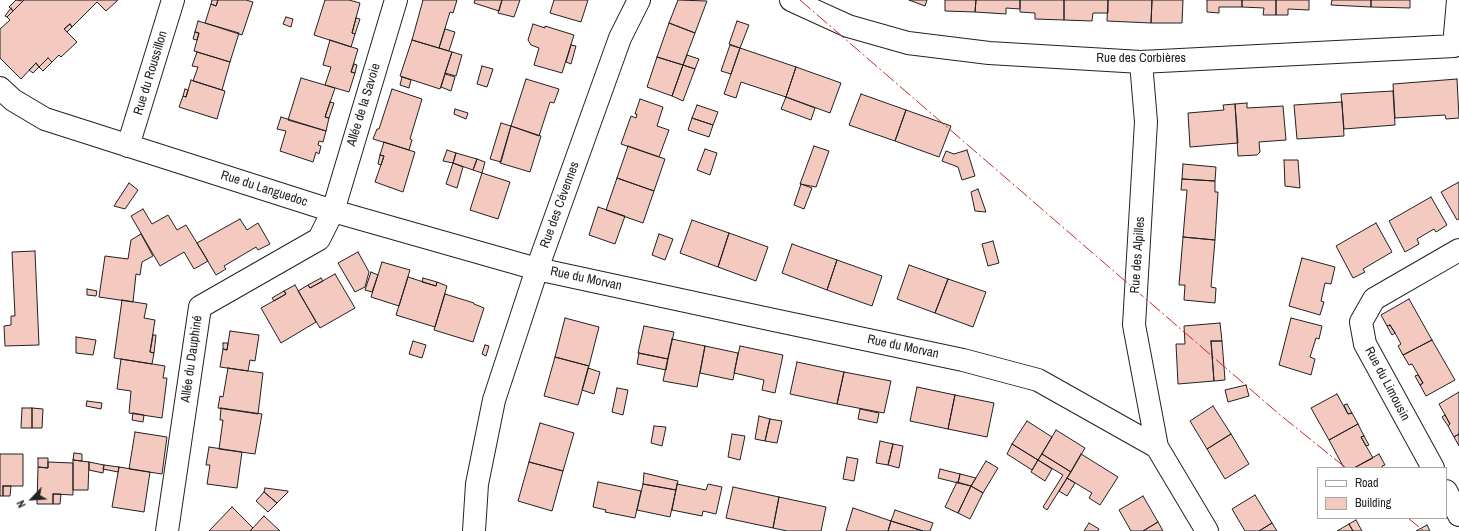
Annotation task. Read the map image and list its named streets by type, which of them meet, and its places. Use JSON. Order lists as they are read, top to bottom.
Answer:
{
  "streets": {
    "street": [
      "Rue des Corbières",
      "Rue du Roussillon",
      "Allée de la Savoie",
      "Rue du Languedoc",
      "Rue des Cévennes",
      "Rue des Alpilles",
      "Rue du Morvan",
      "Allée du Dauphiné",
      "Rue du Limousin"
    ]
  },
  "crossings": [
    ["Rue des Corbières", "Rue des Alpilles"],
    ["Rue du Roussillon", "Rue du Languedoc"],
    ["Allée de la Savoie", "Rue du Languedoc"],
    ["Allée de la Savoie", "Allée du Dauphiné"],
    ["Rue du Languedoc", "Rue des Cévennes"],
    ["Rue du Languedoc", "Rue du Morvan"],
    ["Rue du Languedoc", "Allée du Dauphiné"],
    ["Rue des Cévennes", "Rue du Morvan"],
    ["Rue des Alpilles", "Rue du Morvan"]
  ],
  "legend": ["Road", "Building"],
  "north": "bottom left"
}
